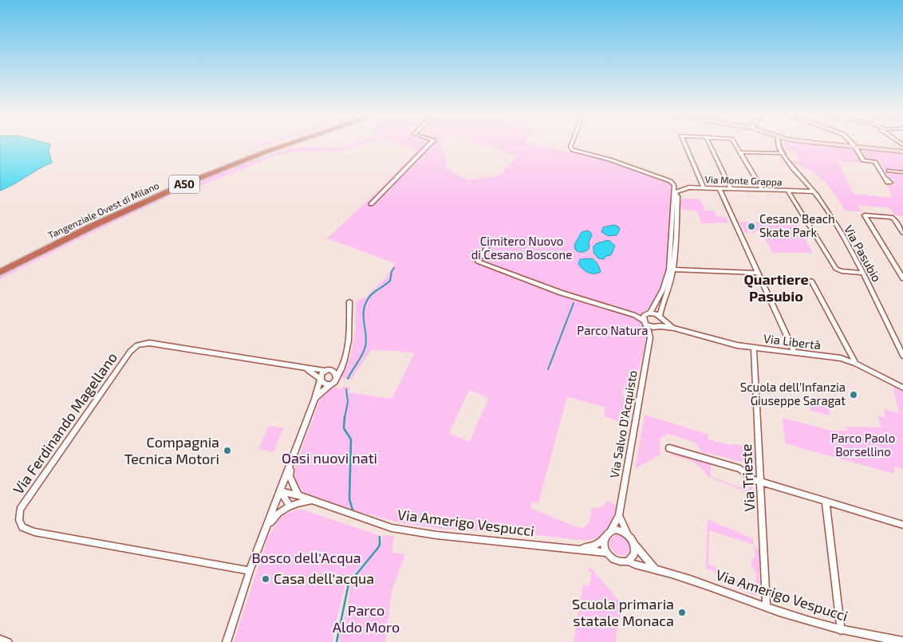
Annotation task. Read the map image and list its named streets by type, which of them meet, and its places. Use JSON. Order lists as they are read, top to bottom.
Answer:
{
  "streets": {
    "highway": ["A50", "Tangenziale Ovest di Milano"],
    "street": [
      "Via Monte Grappa",
      "Via Pasubio",
      "Via Libertà",
      "Via Ferdinando Magellano",
      "Via Salvo D'Acquisto",
      "Via Trieste",
      "Via Amerigo Vespucci"
    ]
  },
  "crossings": [
    ["Via Monte Grappa", "Via Pasubio"],
    ["Via Libertà", "Via Trieste"],
    ["Via Salvo D'Acquisto", "Via Amerigo Vespucci"],
    ["Via Trieste", "Via Amerigo Vespucci"]
  ],
  "districts": ["Quartiere Pasubio"],
  "parks": [
    "Cimitero Nuovo di Cesano Boscone",
    "Parco Natura",
    "Parco Paolo Borsellino",
    "Oasi nuovi nati",
    "Bosco dell'Acqua",
    "Parco Aldo Moro"
  ],
  "places": [
    "Cesano Beach Skate Park",
    "Scuola dell'Infanzia Giuseppe Saragat",
    "Compagnia Tecnica Motori",
    "Casa dell'acqua",
    "Scuola primaria statale Monaca"
  ]
}
